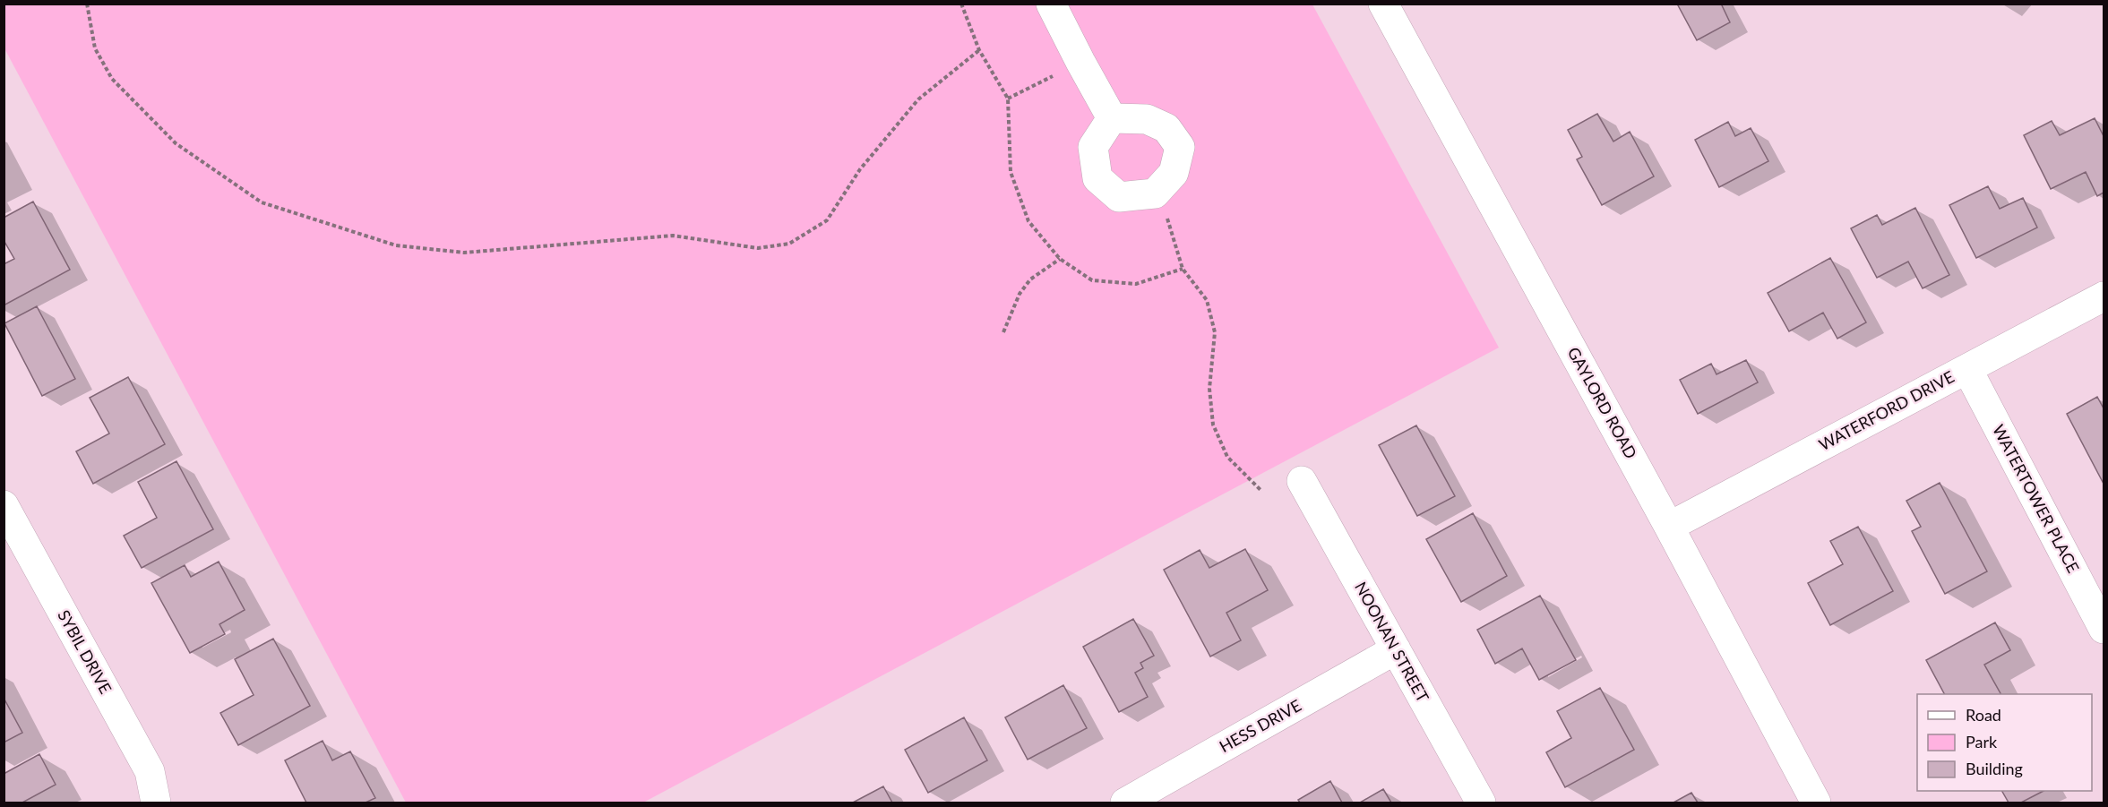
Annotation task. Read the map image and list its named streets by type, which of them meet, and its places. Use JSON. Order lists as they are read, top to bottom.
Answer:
{
  "streets": {
    "street": [
      "GAYLORD ROAD",
      "WATERFORD DRIVE",
      "WATERTOWER PLACE",
      "NOONAN STREET",
      "SYBIL DRIVE",
      "HESS DRIVE"
    ]
  },
  "crossings": [
    ["GAYLORD ROAD", "WATERFORD DRIVE"],
    ["WATERFORD DRIVE", "WATERTOWER PLACE"],
    ["NOONAN STREET", "HESS DRIVE"]
  ],
  "legend": ["Road", "Park", "Building"]
}
